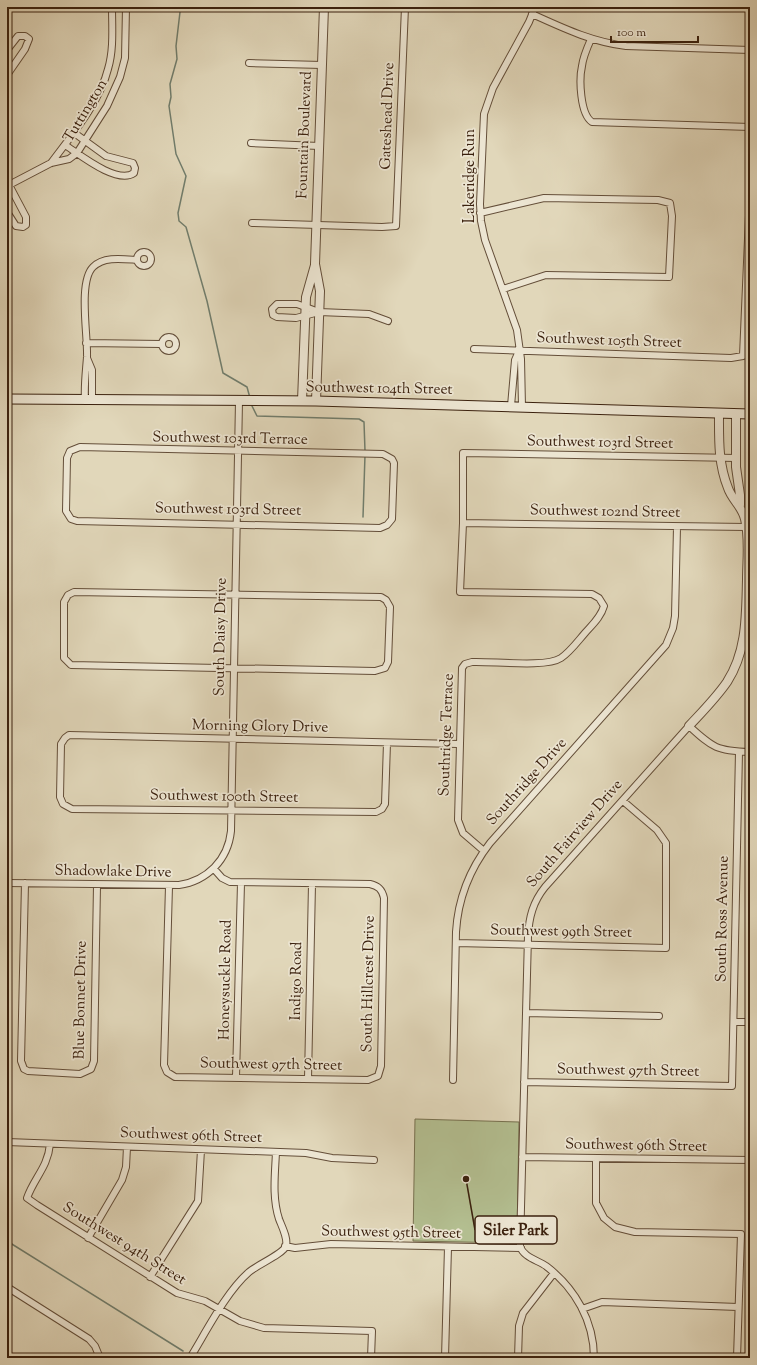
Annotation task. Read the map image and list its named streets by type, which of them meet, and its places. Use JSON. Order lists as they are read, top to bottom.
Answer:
{
  "streets": {
    "main road": ["Southwest 104th Street"],
    "street": [
      "Tuttington",
      "Gateshead Drive",
      "Fountain Boulevard",
      "Lakeridge Run",
      "Southwest 105th Street",
      "Southwest 103rd Terrace",
      "Southwest 103rd Street",
      "Southwest 102nd Street",
      "South Daisy Drive",
      "Morning Glory Drive",
      "Southridge Terrace",
      "Southridge Drive",
      "Southwest 100th Street",
      "South Fairview Drive",
      "Shadowlake Drive",
      "South Ross Avenue",
      "Southwest 99th Street",
      "Honeysuckle Road",
      "Indigo Road",
      "South Hillcrest Drive",
      "Blue Bonnet Drive",
      "Southwest 97th Street",
      "Southwest 96th Street",
      "Southwest 95th Street",
      "Southwest 94th Street"
    ]
  },
  "crossings": [
    ["Gateshead Drive", "Fountain Boulevard"],
    ["Fountain Boulevard", "Southwest 104th Street"],
    ["Lakeridge Run", "Southwest 105th Street"],
    ["Lakeridge Run", "Southwest 104th Street"],
    ["Southwest 104th Street", "South Daisy Drive"],
    ["Southwest 104th Street", "South Fairview Drive"],
    ["Southwest 103rd Terrace", "Southwest 103rd Street"],
    ["Southwest 103rd Terrace", "South Daisy Drive"],
    ["Southwest 103rd Street", "Southwest 102nd Street"],
    ["Southwest 103rd Street", "South Daisy Drive"],
    ["Southwest 103rd Street", "Southridge Terrace"],
    ["Southwest 103rd Street", "South Fairview Drive"],
    ["Southwest 102nd Street", "Southridge Terrace"],
    ["Southwest 102nd Street", "Southridge Drive"],
    ["Southwest 102nd Street", "South Fairview Drive"],
    ["South Daisy Drive", "Morning Glory Drive"],
    ["South Daisy Drive", "Southwest 100th Street"],
    ["South Daisy Drive", "Shadowlake Drive"],
    ["Morning Glory Drive", "Southridge Terrace"],
    ["Morning Glory Drive", "Southwest 100th Street"],
    ["Southridge Terrace", "Southridge Drive"],
    ["Southridge Drive", "Southwest 99th Street"],
    ["South Fairview Drive", "Southwest 99th Street"],
    ["South Fairview Drive", "Southwest 97th Street"],
    ["South Fairview Drive", "Southwest 96th Street"],
    ["South Fairview Drive", "Southwest 95th Street"],
    ["Shadowlake Drive", "Blue Bonnet Drive"],
    ["Shadowlake Drive", "Southwest 97th Street"],
    ["South Ross Avenue", "Southwest 97th Street"],
    ["Honeysuckle Road", "Southwest 97th Street"],
    ["Indigo Road", "South Hillcrest Drive"],
    ["Indigo Road", "Southwest 97th Street"],
    ["South Hillcrest Drive", "Southwest 97th Street"],
    ["Southwest 96th Street", "Southwest 94th Street"]
  ],
  "places": ["Siler Park"],
  "scale_bar": "100 m"
}
